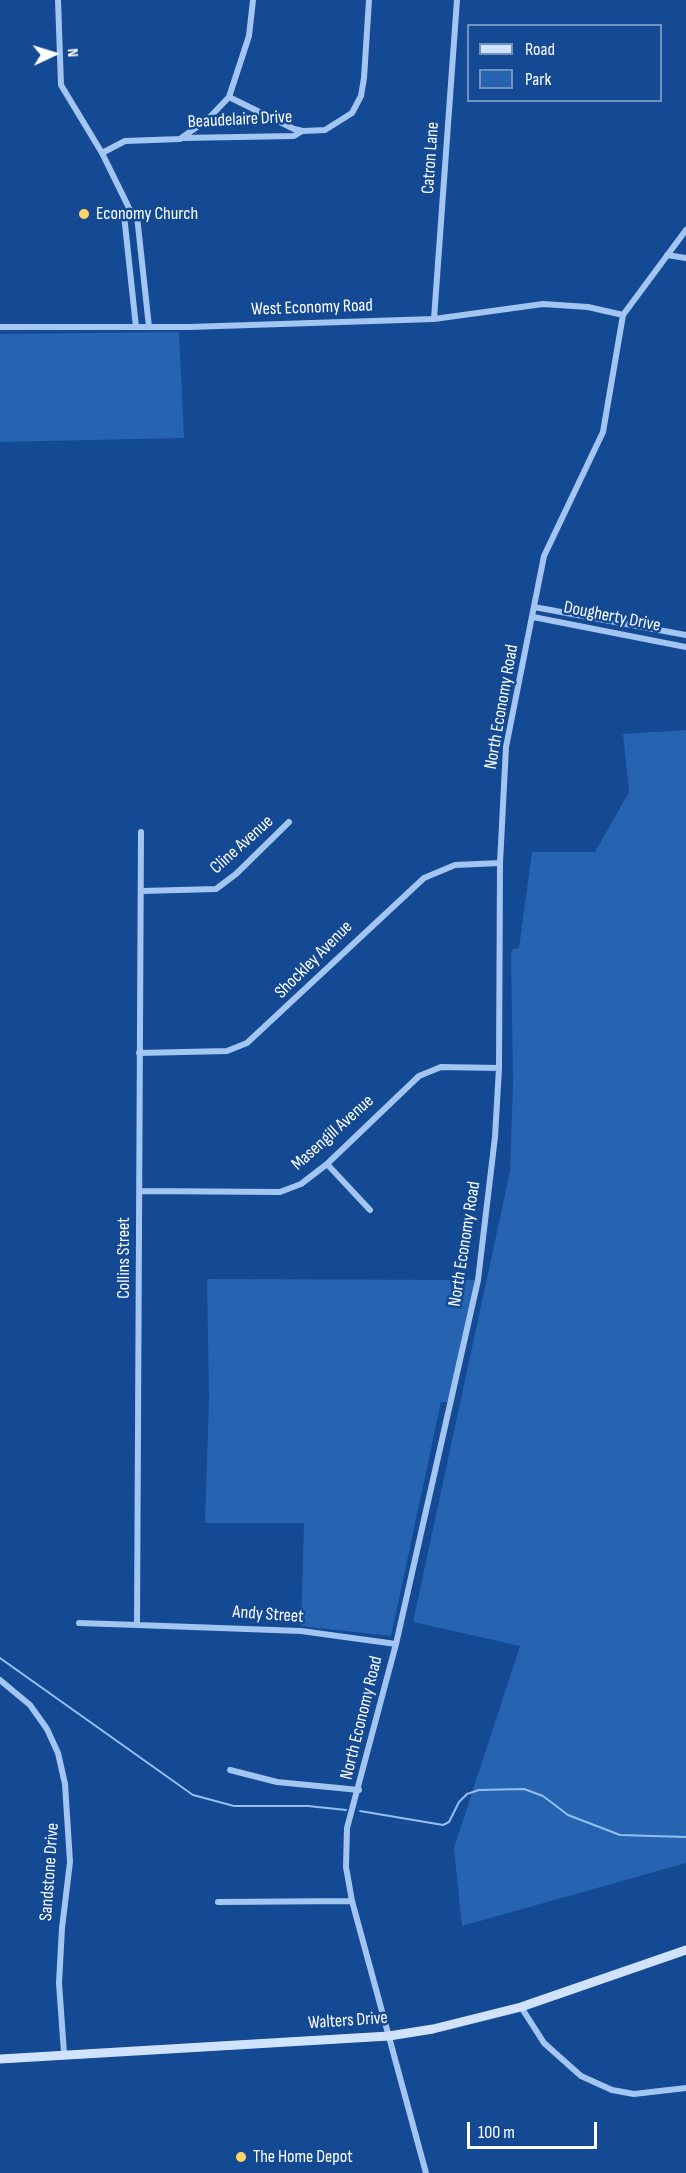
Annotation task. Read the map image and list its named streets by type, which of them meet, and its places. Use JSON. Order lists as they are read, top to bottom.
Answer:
{
  "streets": {
    "street": [
      "Beaudelaire Drive",
      "Catron Lane",
      "West Economy Road",
      "Dougherty Drive",
      "North Economy Road",
      "Cline Avenue",
      "Shockley Avenue",
      "Masengill Avenue",
      "Collins Street",
      "Andy Street",
      "Sandstone Drive",
      "Walters Drive"
    ]
  },
  "crossings": [
    ["Catron Lane", "West Economy Road"],
    ["West Economy Road", "North Economy Road"],
    ["Dougherty Drive", "North Economy Road"],
    ["North Economy Road", "Shockley Avenue"],
    ["North Economy Road", "Masengill Avenue"],
    ["North Economy Road", "Andy Street"],
    ["North Economy Road", "Walters Drive"],
    ["Cline Avenue", "Collins Street"],
    ["Shockley Avenue", "Collins Street"],
    ["Masengill Avenue", "Collins Street"],
    ["Collins Street", "Andy Street"],
    ["Sandstone Drive", "Walters Drive"]
  ],
  "places": ["Economy Church", "The Home Depot"],
  "legend": ["Road", "Park"],
  "scale_bar": "100 m",
  "north": "right"
}
